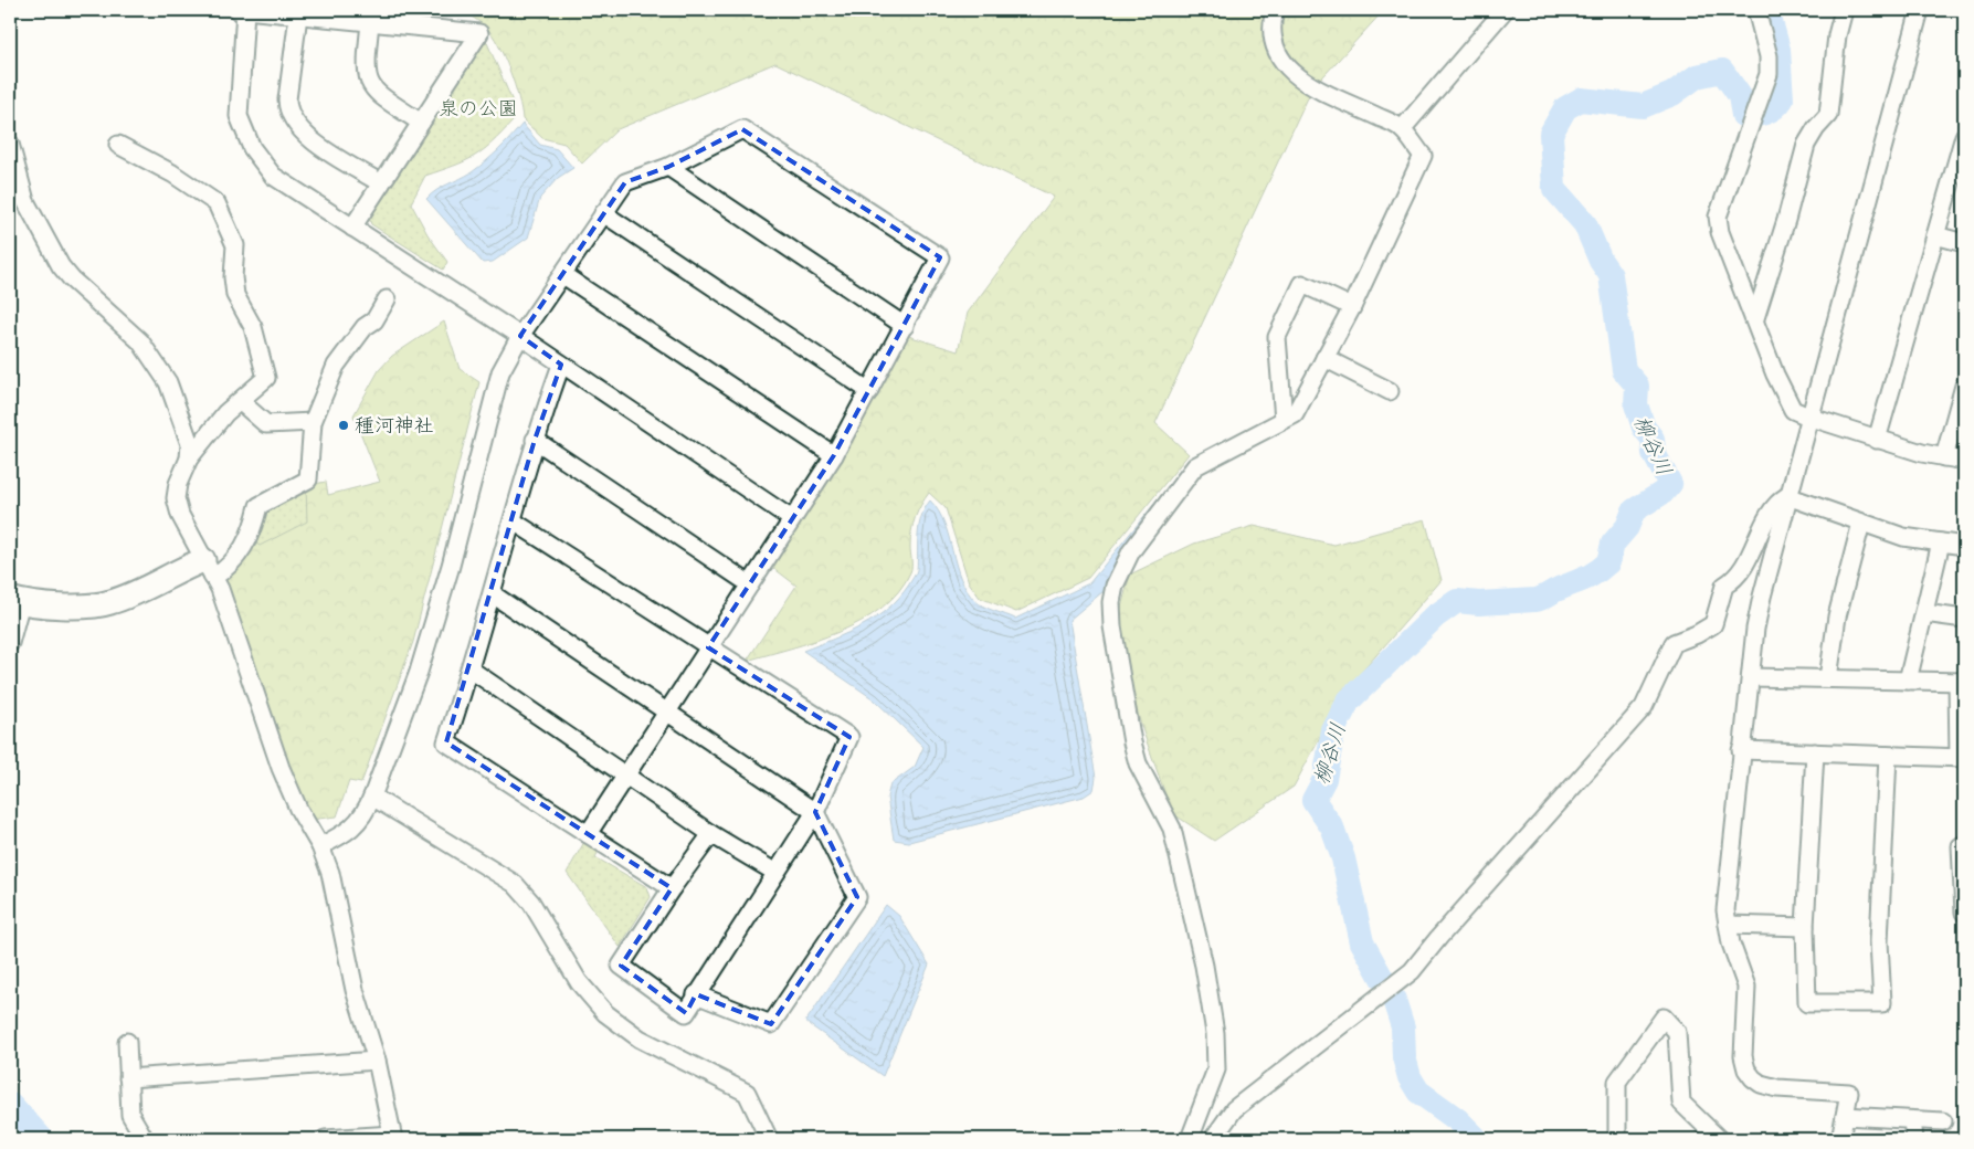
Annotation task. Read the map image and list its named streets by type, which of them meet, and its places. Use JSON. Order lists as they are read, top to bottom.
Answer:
{
  "water": ["柳谷川"],
  "parks": ["泉の公園"],
  "places": ["種河神社"]
}
